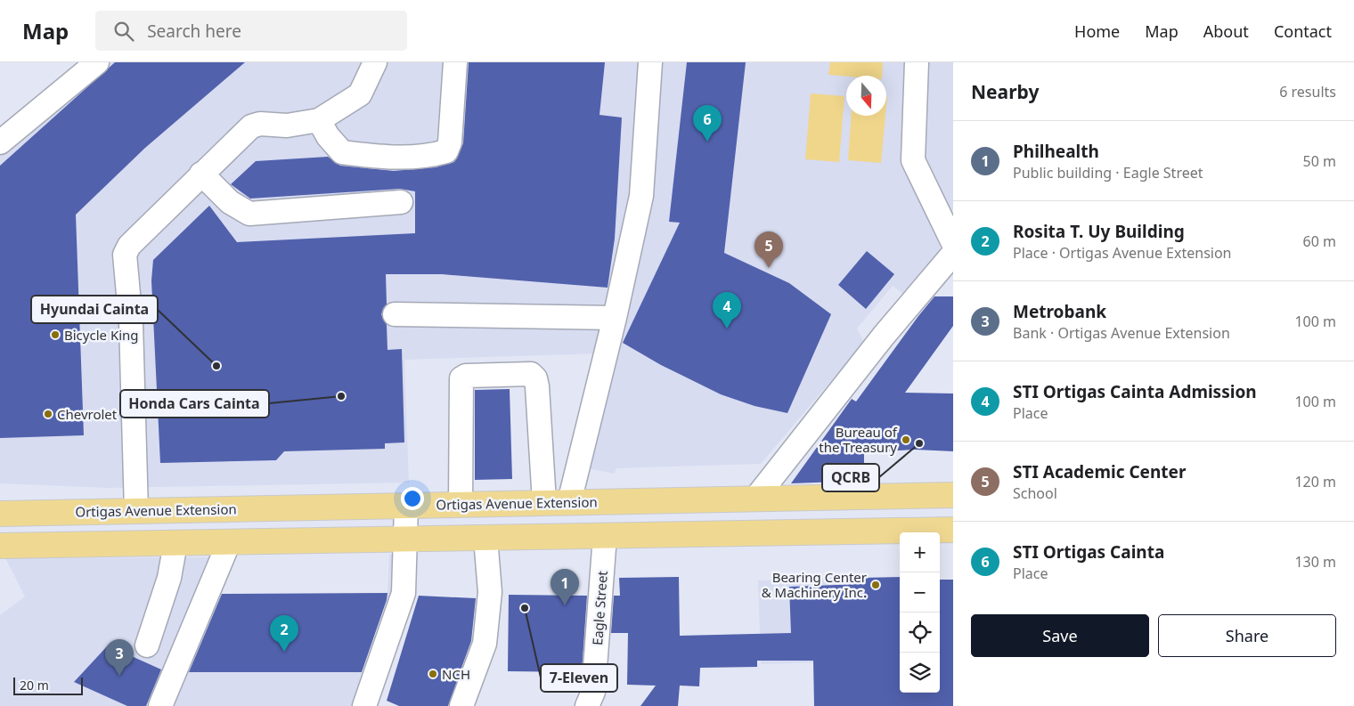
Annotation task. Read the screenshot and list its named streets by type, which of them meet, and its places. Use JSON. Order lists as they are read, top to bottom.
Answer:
{
  "streets": {
    "main road": ["Ortigas Avenue Extension"],
    "street": ["Eagle Street"]
  },
  "places": [
    "Bicycle King",
    "Hyundai Cainta",
    "Honda Cars Cainta",
    "Chevrolet",
    "Bureau of the Treasury",
    "QCRB",
    "Bearing Center & Machinery Inc.",
    "7-Eleven",
    "NCH"
  ],
  "scale_bar": "20 m",
  "north": "bottom",
  "page": {
    "header": "Map",
    "search": "Search here",
    "nav": [
      "Home",
      "Map",
      "About",
      "Contact"
    ],
    "heading": ["Nearby", "6 results"],
    "pins": [
      "6",
      "5",
      "4",
      "1",
      "2",
      "3"
    ],
    "list": [
      {
        "mark": "1",
        "name": "Philhealth",
        "note": "Public building · Eagle Street",
        "value": "50 m"
      },
      {
        "mark": "2",
        "name": "Rosita T. Uy Building",
        "note": "Place · Ortigas Avenue Extension",
        "value": "60 m"
      },
      {
        "mark": "3",
        "name": "Metrobank",
        "note": "Bank · Ortigas Avenue Extension",
        "value": "100 m"
      },
      {
        "mark": "4",
        "name": "STI Ortigas Cainta Admission",
        "note": "Place",
        "value": "100 m"
      },
      {
        "mark": "5",
        "name": "STI Academic Center",
        "note": "School",
        "value": "120 m"
      },
      {
        "mark": "6",
        "name": "STI Ortigas Cainta",
        "note": "Place",
        "value": "130 m"
      }
    ],
    "map_buttons": ["+", "−"],
    "buttons": ["Save", "Share"],
    "scale": "20 m"
  }
}
